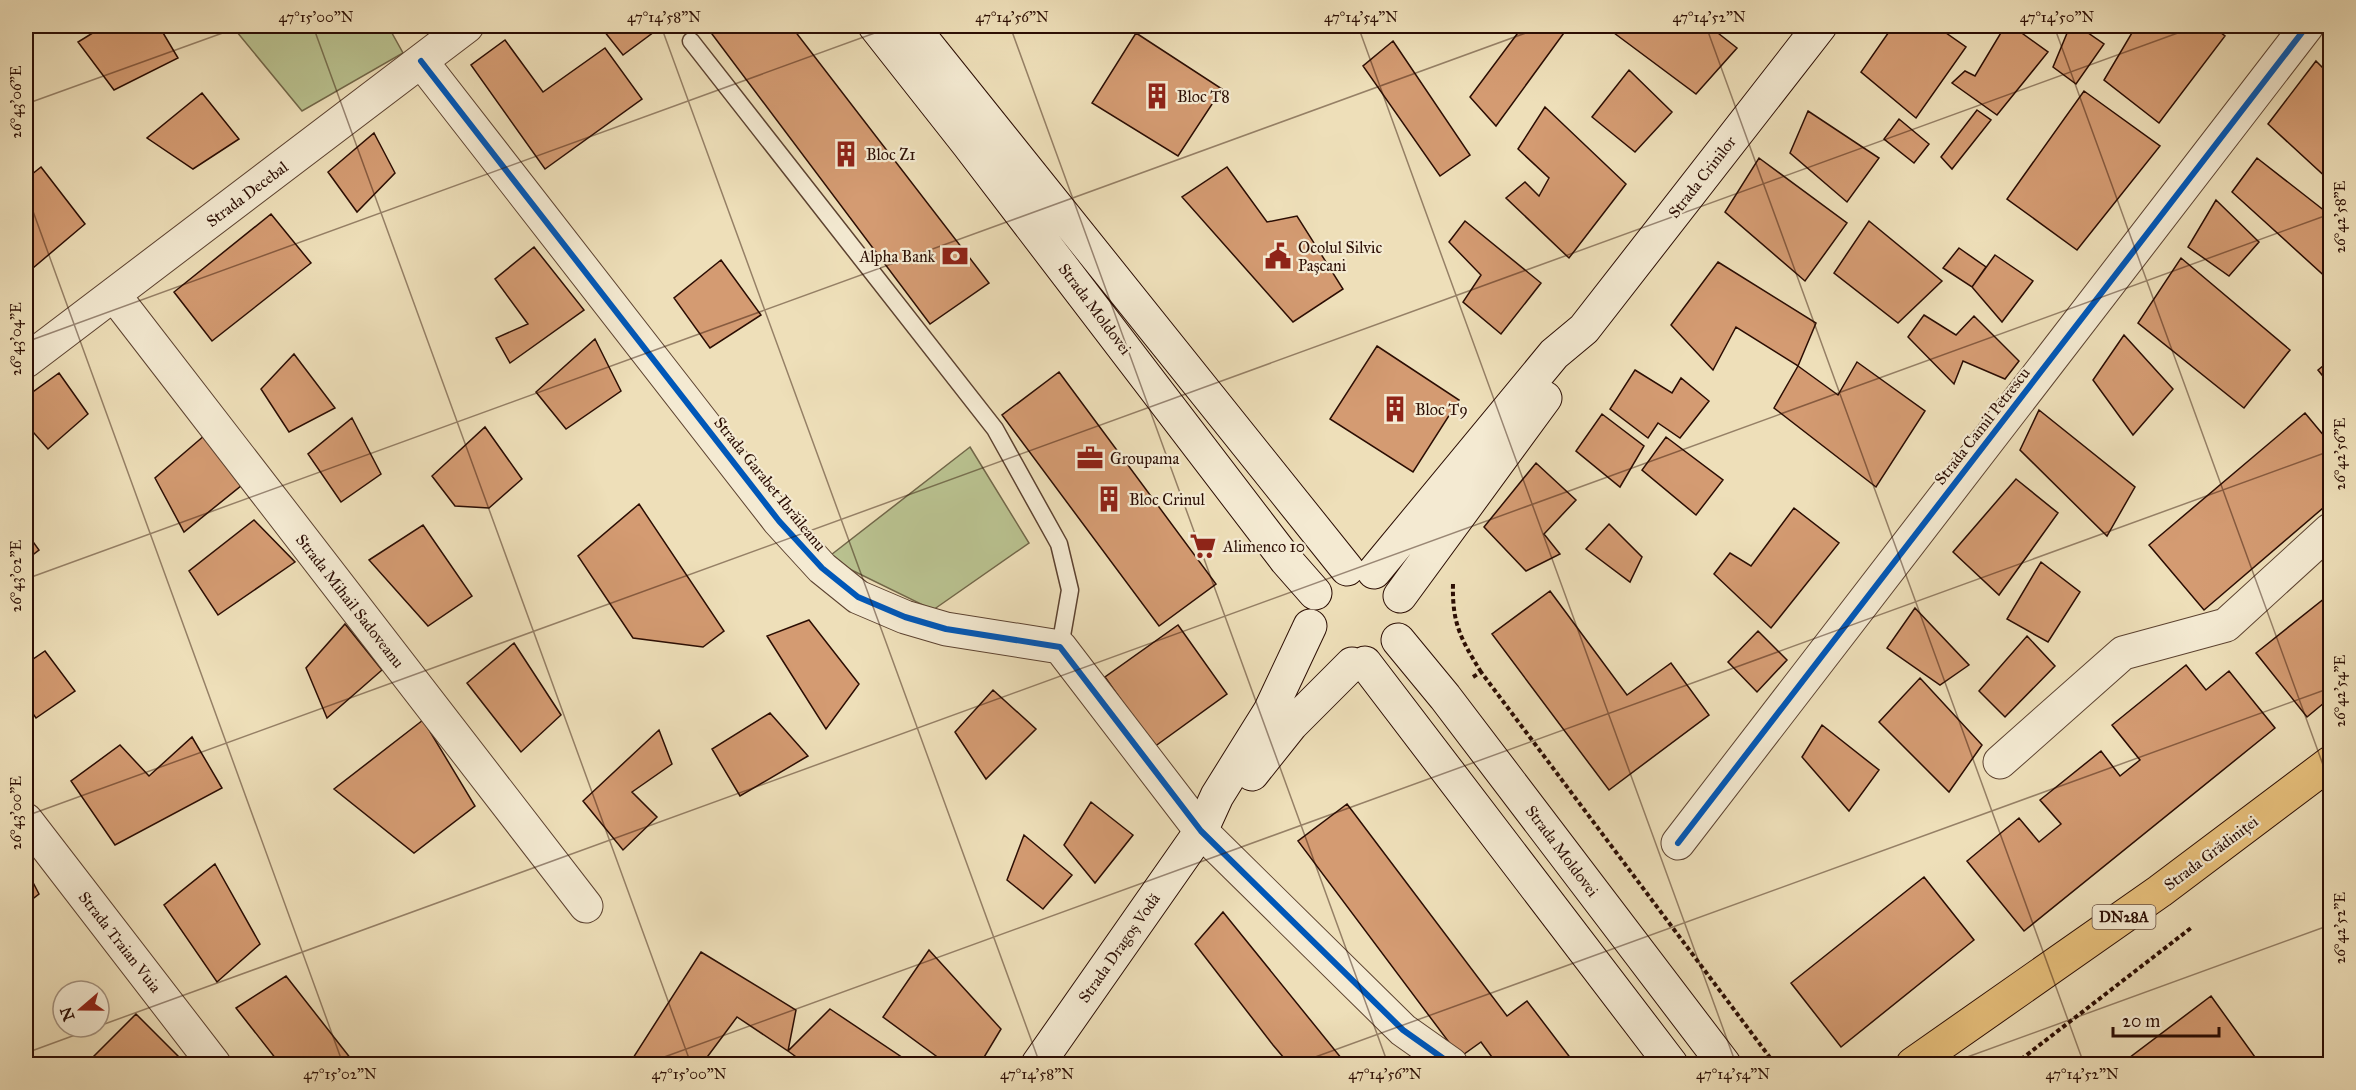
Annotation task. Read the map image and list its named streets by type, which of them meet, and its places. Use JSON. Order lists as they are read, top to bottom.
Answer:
{
  "streets": {
    "main road": [
      "Strada Crinilor",
      "Strada Decebal",
      "Strada Moldovei",
      "Strada Camil Petrescu",
      "Strada Garabet Ibrăileanu",
      "Strada Mihail Sadoveanu",
      "Strada Grădiniței",
      "DN28A",
      "Strada Traian Vuia",
      "Strada Dragoș Vodă"
    ]
  },
  "crossings": [
    ["Strada Crinilor", "Strada Moldovei"],
    ["Strada Crinilor", "Strada Dragoș Vodă"],
    ["Strada Decebal", "Strada Garabet Ibrăileanu"],
    ["Strada Decebal", "Strada Mihail Sadoveanu"],
    ["Strada Moldovei", "Strada Dragoș Vodă"]
  ],
  "places": {
    "building": [
      "Bloc T8",
      "Bloc Z1",
      "Bloc T9",
      "Bloc Crinul"
    ],
    "bank": ["Alpha Bank"],
    "public building": ["Ocolul Silvic Pașcani"],
    "office": ["Groupama"],
    "supermarket": ["Alimenco 10"]
  },
  "scale_bar": "20 m",
  "north": "left",
  "coordinates": [
    "47°15'00\"N",
    "47°14'58\"N",
    "47°14'56\"N",
    "47°14'54\"N",
    "47°14'52\"N",
    "47°14'50\"N",
    "26°43'06\"E",
    "26°42'58\"E",
    "26°43'04\"E",
    "26°42'56\"E",
    "26°43'02\"E",
    "26°42'54\"E",
    "26°43'00\"E",
    "26°42'52\"E",
    "47°15'02\"N"
  ]
}
